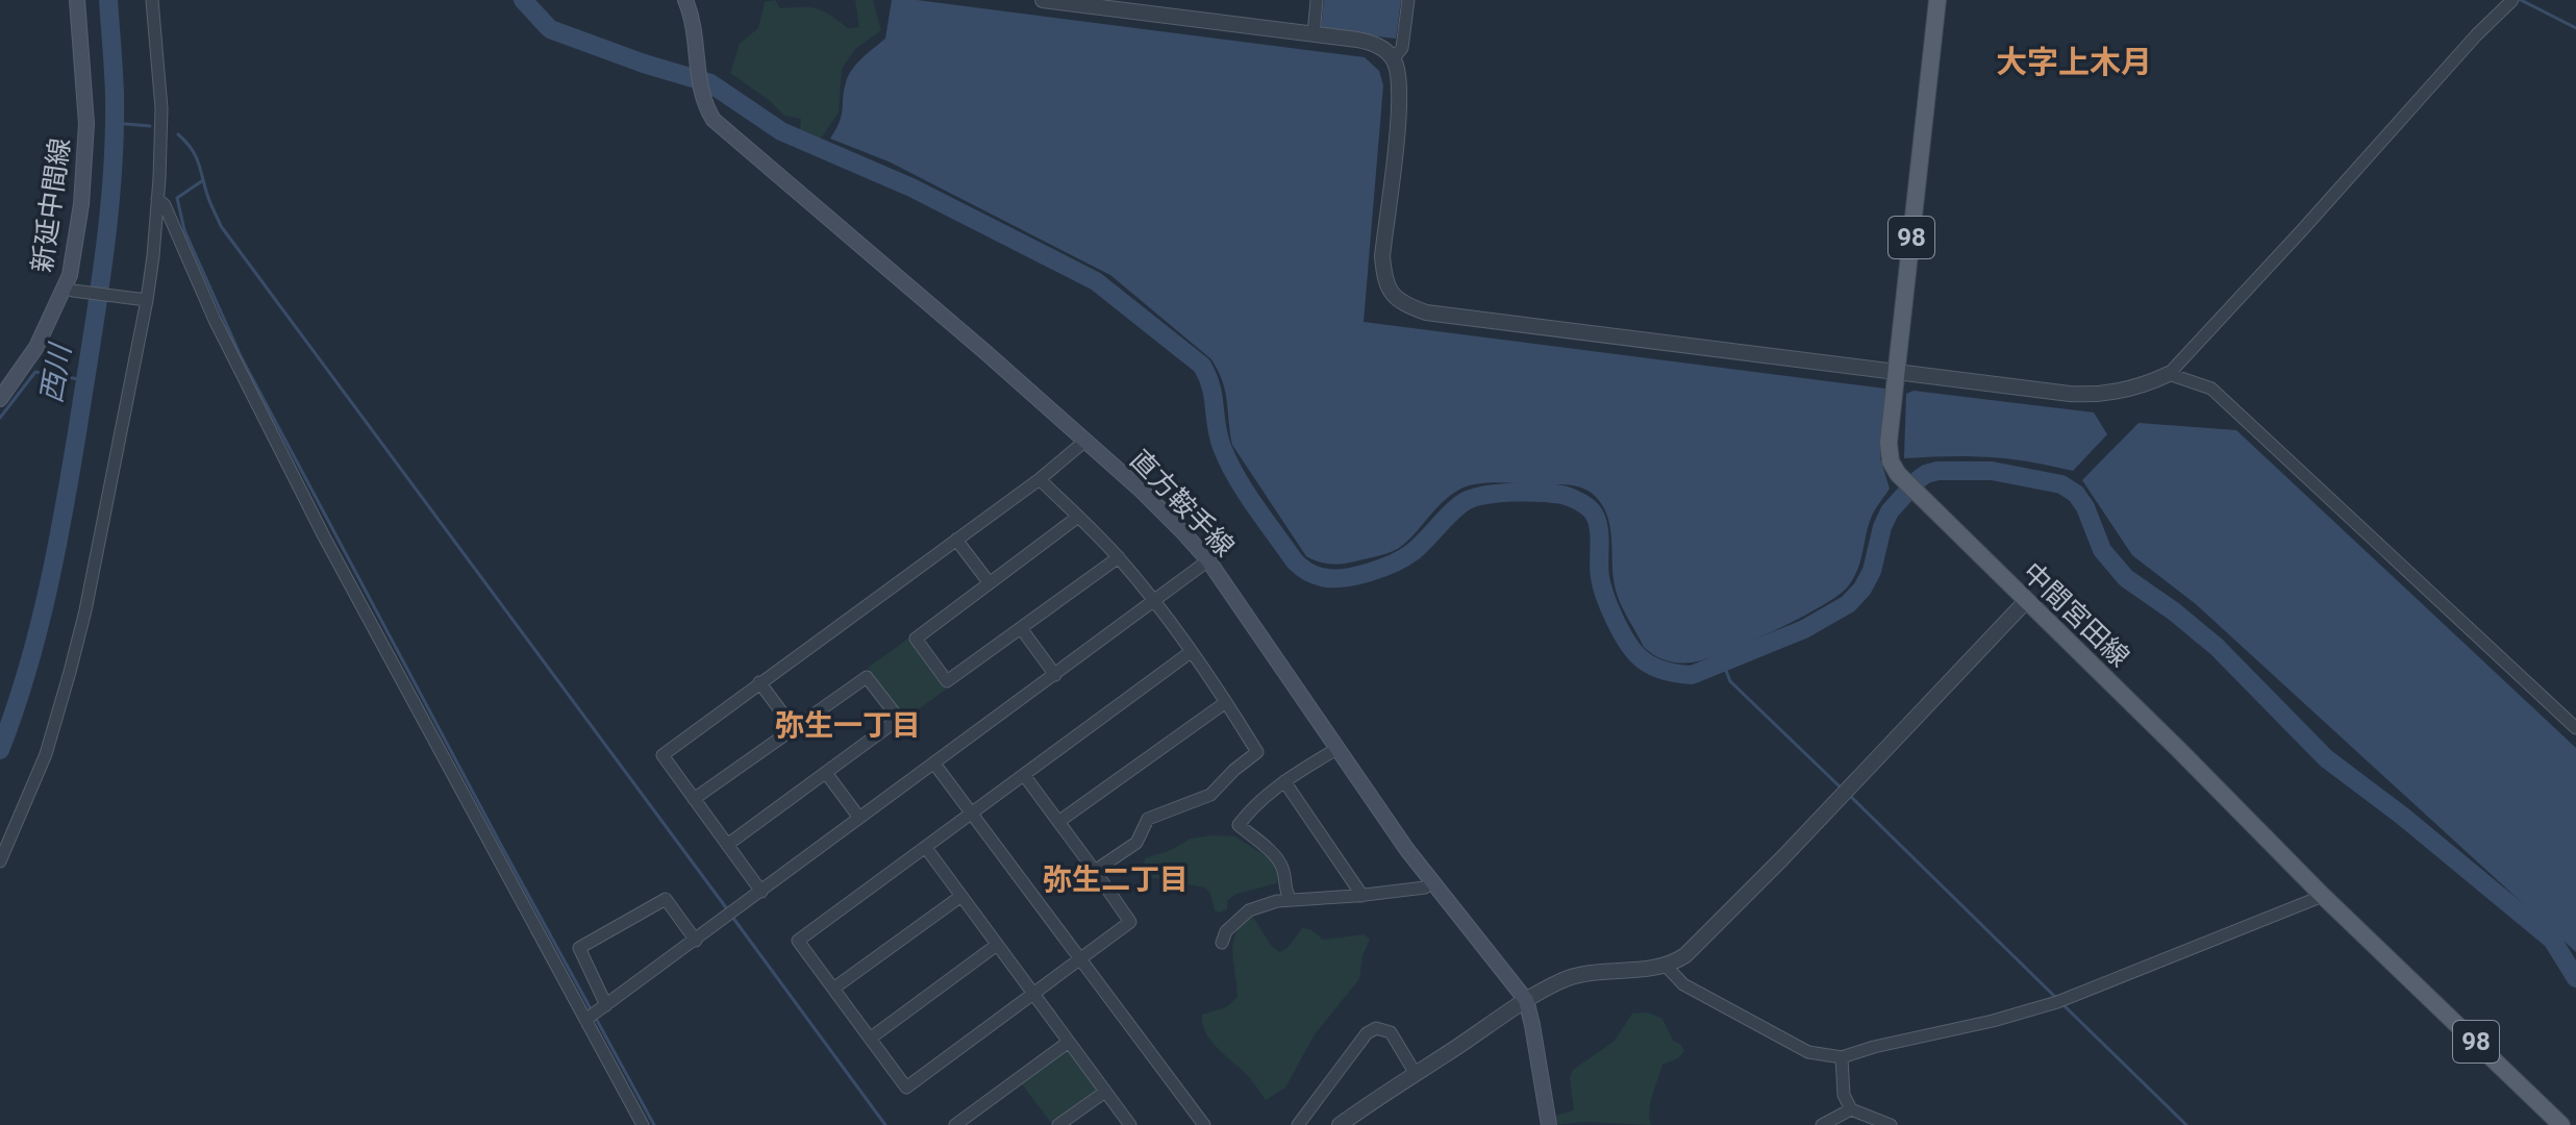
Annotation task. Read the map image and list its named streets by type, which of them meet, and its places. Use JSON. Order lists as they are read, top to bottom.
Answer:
{
  "streets": {
    "main road": [
      "新延中間線",
      "98",
      "直方鞍手線",
      "中間宮田線"
    ]
  },
  "districts": ["大字上木月", "弥生一丁目", "弥生二丁目"],
  "water": ["西川"]
}
